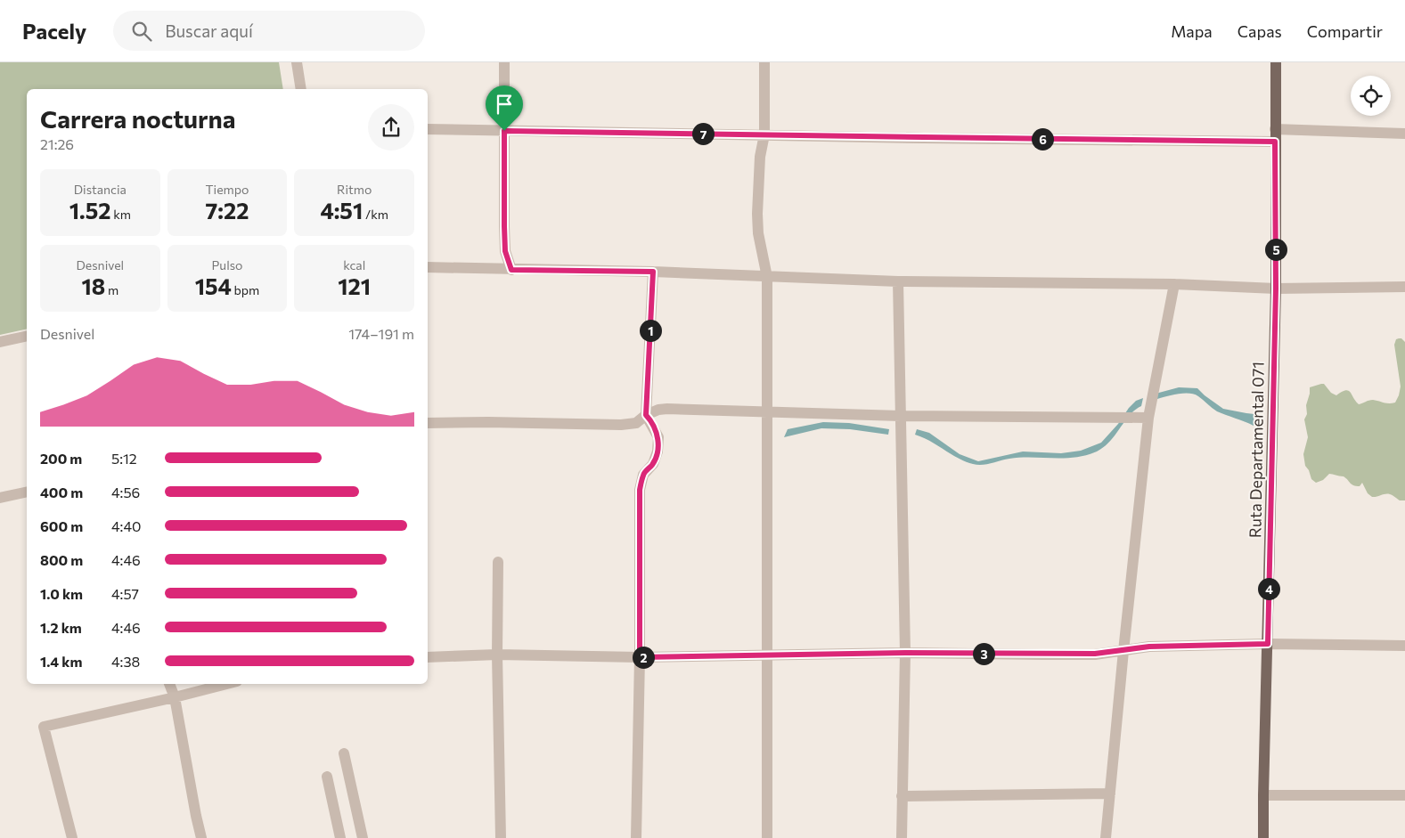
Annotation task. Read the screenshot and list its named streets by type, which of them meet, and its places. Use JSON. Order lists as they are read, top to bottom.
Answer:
{
  "streets": {
    "main road": ["Ruta Departamental 071"]
  },
  "page": {
    "header": "Pacely",
    "search": "Buscar aquí",
    "nav": ["Mapa", "Capas", "Compartir"],
    "heading": ["Carrera nocturna", "21:26"],
    "pins": [
      "7",
      "6",
      "5",
      "1",
      "4",
      "3",
      "2"
    ],
    "stats": [
      ["Distancia", "1.52 km"],
      ["Tiempo", "7:22"],
      ["Ritmo", "4:51 /km"],
      ["Desnivel", "18 m"],
      ["Pulso", "154 bpm"],
      ["kcal", "121"]
    ],
    "chart": ["Desnivel", "174–191 m"],
    "list": [
      {
        "name": "200 m",
        "note": "5:12"
      },
      {
        "name": "400 m",
        "note": "4:56"
      },
      {
        "name": "600 m",
        "note": "4:40"
      },
      {
        "name": "800 m",
        "note": "4:46"
      },
      {
        "name": "1.0 km",
        "note": "4:57"
      },
      {
        "name": "1.2 km",
        "note": "4:46"
      },
      {
        "name": "1.4 km",
        "note": "4:38"
      }
    ]
  }
}
